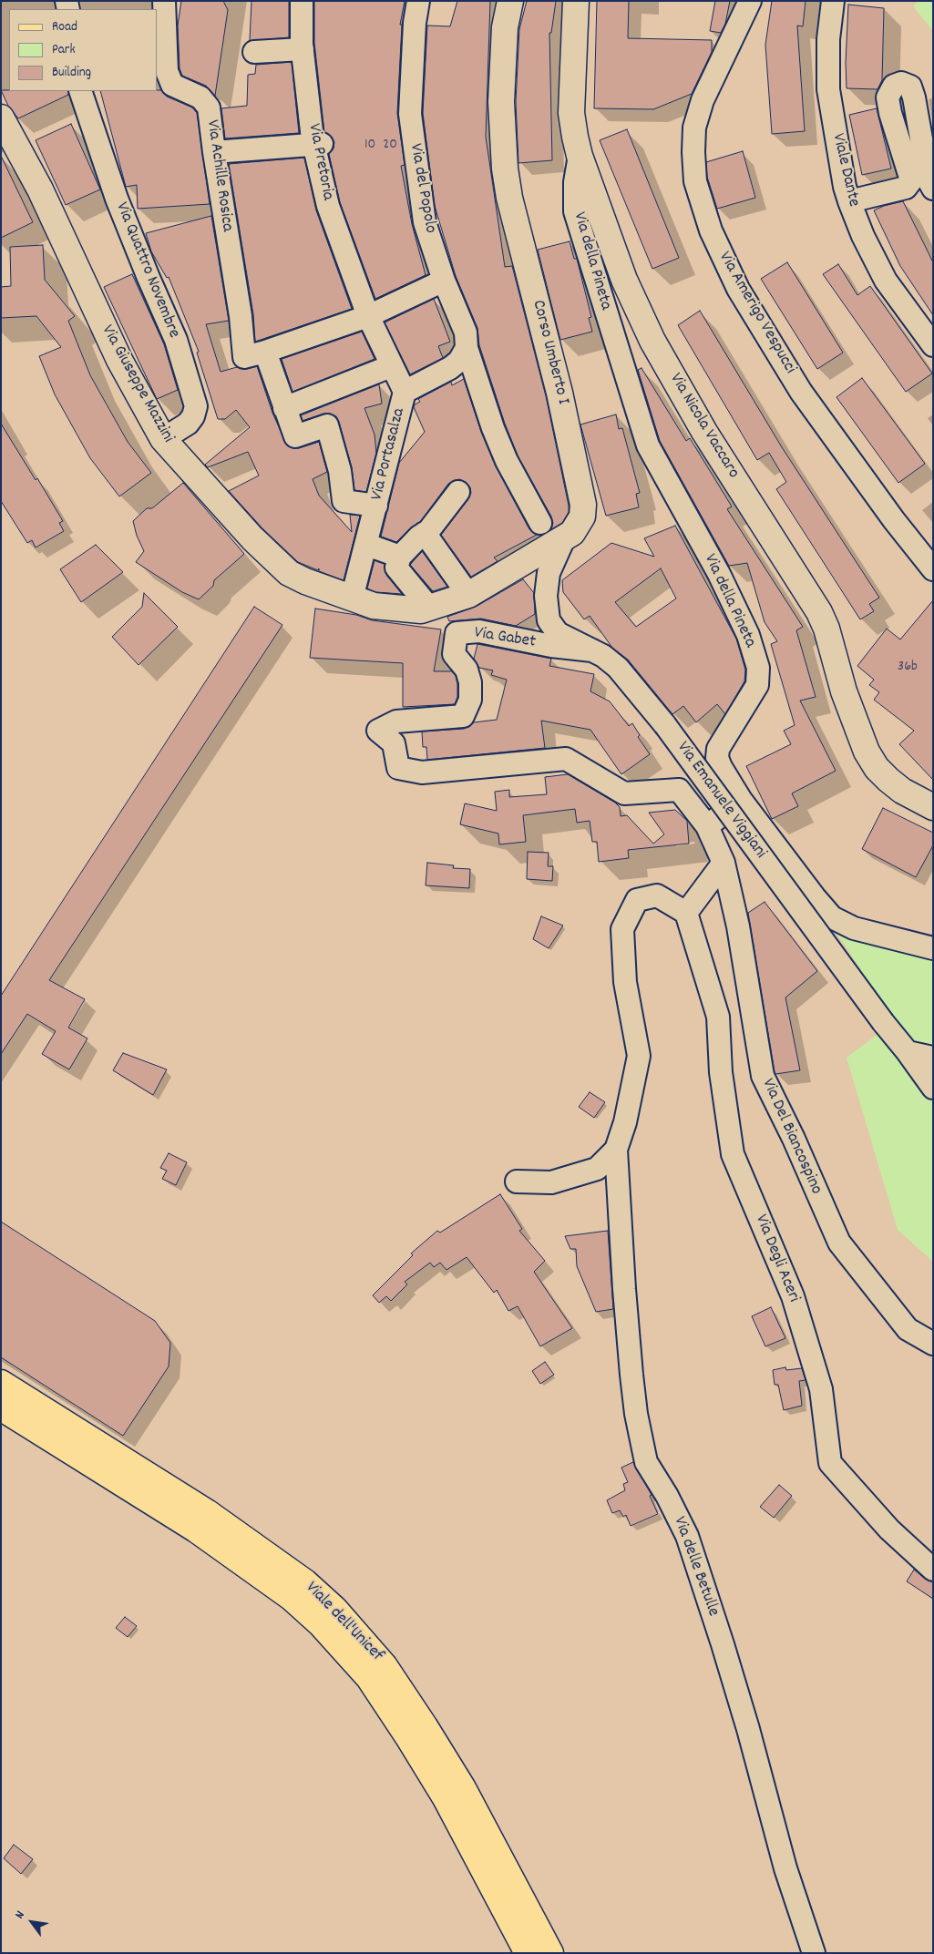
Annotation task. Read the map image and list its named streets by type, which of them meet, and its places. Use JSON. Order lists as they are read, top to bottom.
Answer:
{
  "streets": {
    "main road": ["Viale dell'Unicef"],
    "street": [
      "Via Pretoria",
      "Viale Dante",
      "Via Achille Rosica",
      "Via del Popolo",
      "Via della Pineta",
      "Via Quattro Novembre",
      "Via Amerigo Vespucci",
      "Corso Umberto I",
      "Via Giuseppe Mazzini",
      "Via Nicola Vaccaro",
      "Via Portasalza",
      "Via Gabet",
      "Via Emanuele Viggiani",
      "Via Del Biancospino",
      "Via Degli Aceri",
      "Via delle Betulle"
    ]
  },
  "crossings": [
    ["Via Pretoria", "Via Portasalza"],
    ["Via della Pineta", "Via Nicola Vaccaro"],
    ["Via Quattro Novembre", "Via Giuseppe Mazzini"],
    ["Corso Umberto I", "Via Giuseppe Mazzini"],
    ["Corso Umberto I", "Via Emanuele Viggiani"],
    ["Via Giuseppe Mazzini", "Via Portasalza"],
    ["Via Gabet", "Via Emanuele Viggiani"],
    ["Via Gabet", "Via Del Biancospino"],
    ["Via Degli Aceri", "Via delle Betulle"]
  ],
  "house_numbers": ["10", "20", "36b"],
  "legend": ["Road", "Park", "Building"],
  "north": "top left"
}
